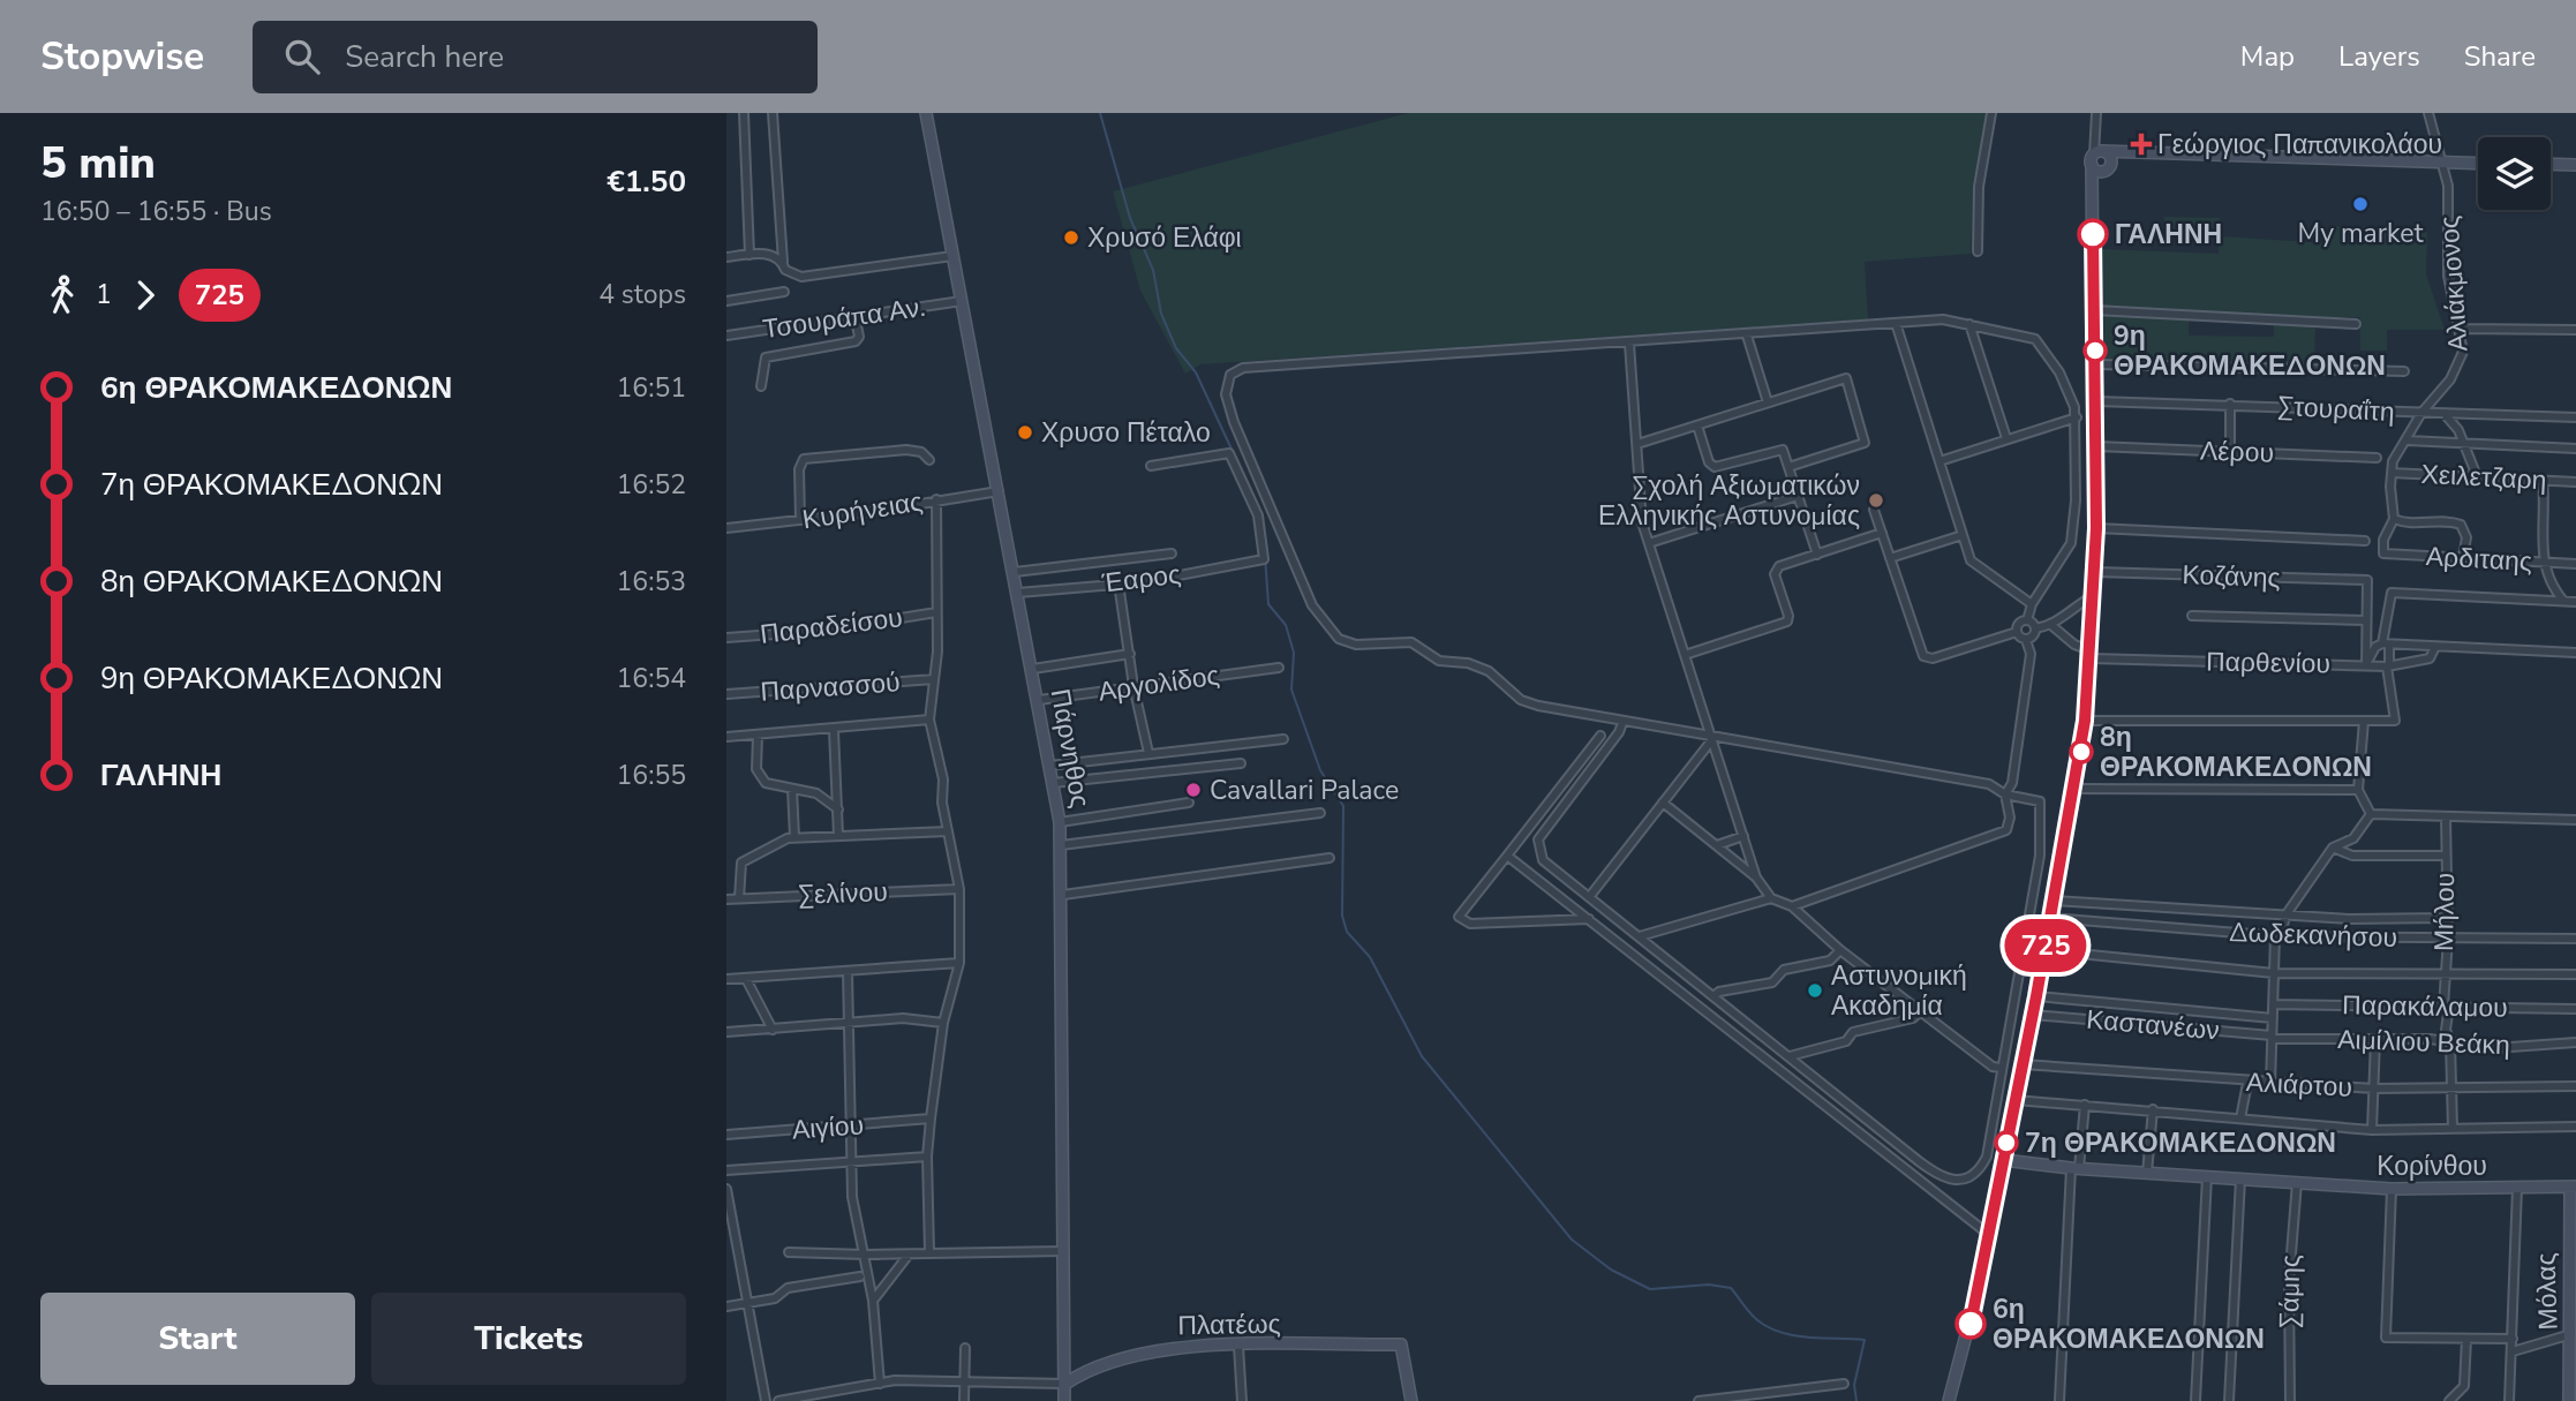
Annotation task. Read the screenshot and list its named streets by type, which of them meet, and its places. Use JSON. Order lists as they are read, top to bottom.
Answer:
{
  "streets": {
    "main road": [
      "Πάρνηθος",
      "Κορίνθου",
      "Μόλας",
      "Πλατέως"
    ],
    "street": [
      "Αλιάκμονος",
      "Τσουράπα Αν.",
      "Στουραΐτη",
      "Λέρου",
      "Χειλετζαρη",
      "Κυρήνειας",
      "Αρδιταης",
      "Κοζάνης",
      "Έαρος",
      "Παραδείσου",
      "Παρθενίου",
      "Αργολίδος",
      "Παρνασσού",
      "Σελίνου",
      "Μήλου",
      "Δωδεκανήσου",
      "Παρακάλαμου",
      "Καστανέων",
      "Αιμίλιου Βεάκη",
      "Αλιάρτου",
      "Αιγίου",
      "Σάμης"
    ]
  },
  "crossings": [
    ["Αλιάκμονος", "Στουραΐτη"],
    ["Αλιάκμονος", "Χειλετζαρη"],
    ["Τσουράπα Αν.", "Πάρνηθος"],
    ["Κυρήνειας", "Πάρνηθος"],
    ["Έαρος", "Πάρνηθος"],
    ["Αργολίδος", "Πάρνηθος"],
    ["Πάρνηθος", "Πλατέως"],
    ["Μήλου", "Δωδεκανήσου"],
    ["Μήλου", "Παρακάλαμου"],
    ["Μήλου", "Αιμίλιου Βεάκη"],
    ["Μήλου", "Αλιάρτου"],
    ["Καστανέων", "Αιμίλιου Βεάκη"],
    ["Κορίνθου", "Σάμης"],
    ["Κορίνθου", "Μόλας"]
  ],
  "places": {
    "health": ["Γεώργιος Παπανικολάου"],
    "other": [
      "My market",
      "ΓΑΛΗΝΗ",
      "Χρυσό Ελάφι",
      "9η ΘΡΑΚΟΜΑΚΕΔΟΝΩΝ",
      "Χρυσο Πέταλο",
      "Σχολή Αξιωματικών Ελληνικής Αστυνομίας",
      "8η ΘΡΑΚΟΜΑΚΕΔΟΝΩΝ",
      "Cavallari Palace",
      "Αστυνομική Ακαδημία",
      "7η ΘΡΑΚΟΜΑΚΕΔΟΝΩΝ",
      "6η ΘΡΑΚΟΜΑΚΕΔΟΝΩΝ"
    ]
  },
  "lines": ["bus line 725"],
  "page": {
    "header": "Stopwise",
    "search": "Search here",
    "nav": ["Map", "Layers", "Share"],
    "heading": ["5 min", "16:50 – 16:55 · Bus", "€1.50"],
    "on_map": "725",
    "legs": ["1", "725", "4 stops"],
    "list": [
      {
        "name": "6η ΘΡΑΚΟΜΑΚΕΔΟΝΩΝ",
        "value": "16:51"
      },
      {
        "name": "7η ΘΡΑΚΟΜΑΚΕΔΟΝΩΝ",
        "value": "16:52"
      },
      {
        "name": "8η ΘΡΑΚΟΜΑΚΕΔΟΝΩΝ",
        "value": "16:53"
      },
      {
        "name": "9η ΘΡΑΚΟΜΑΚΕΔΟΝΩΝ",
        "value": "16:54"
      },
      {
        "name": "ΓΑΛΗΝΗ",
        "value": "16:55"
      }
    ],
    "buttons": ["Start", "Tickets"]
  }
}
